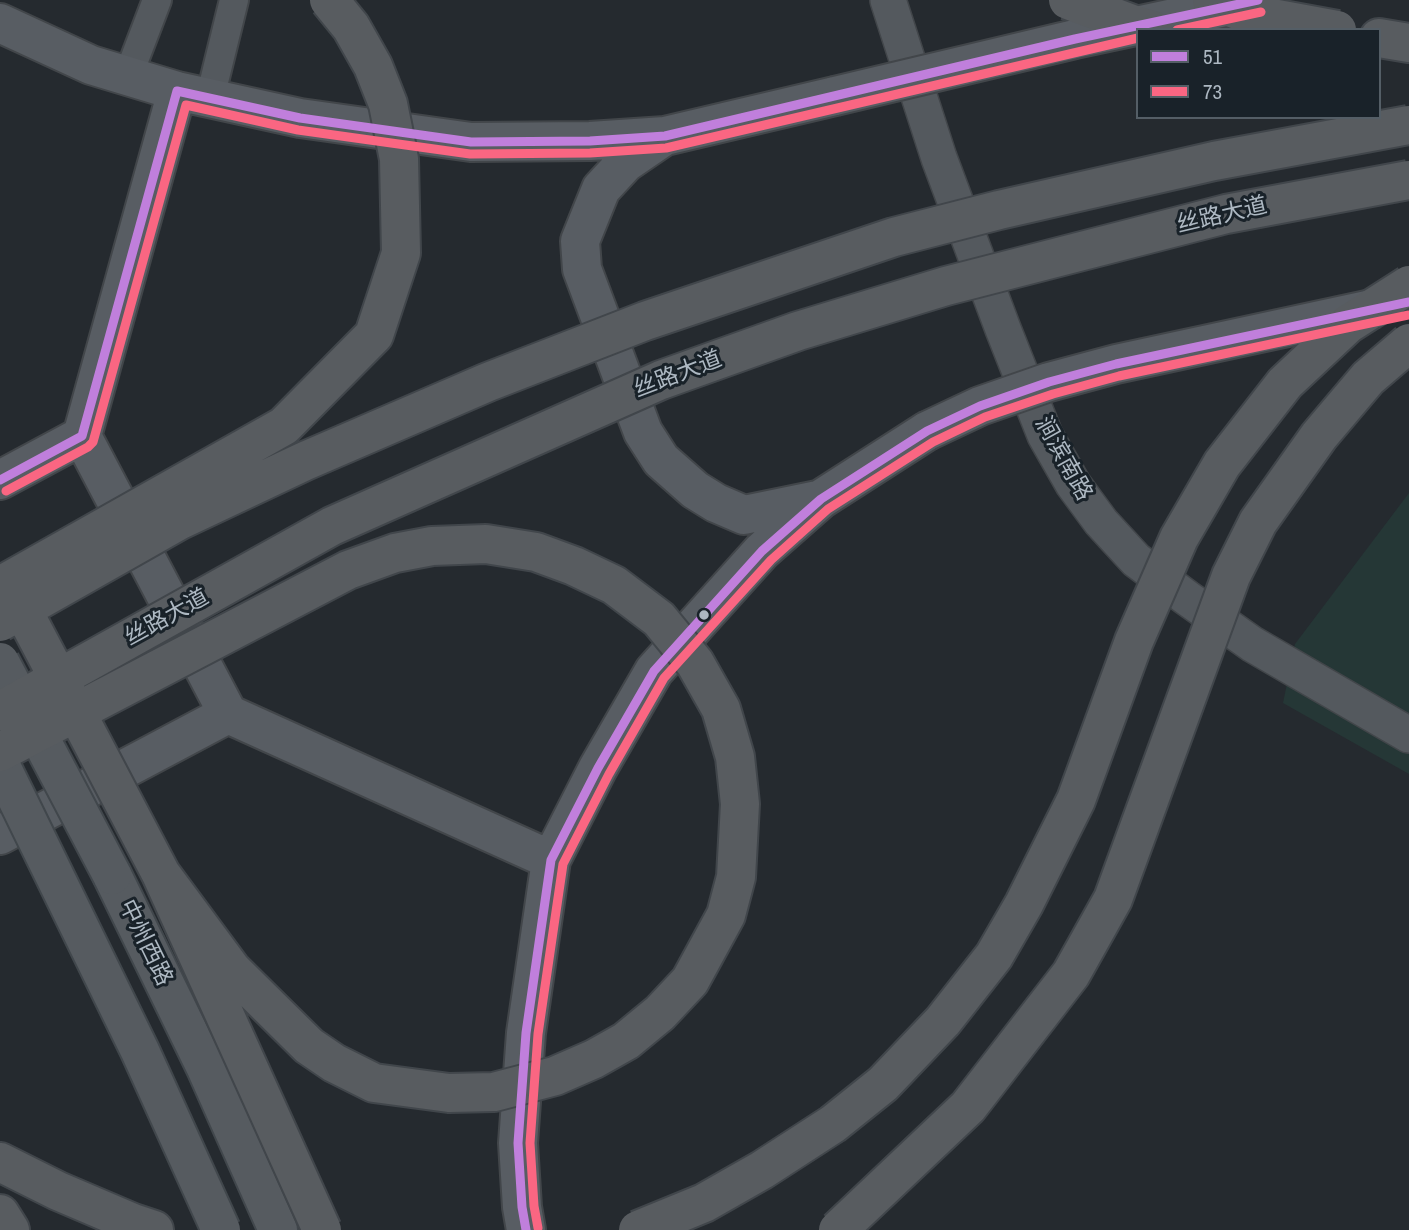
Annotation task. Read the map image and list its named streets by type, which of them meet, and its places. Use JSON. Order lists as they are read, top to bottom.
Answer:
{
  "streets": {
    "highway": ["丝路大道"],
    "main road": ["中州西路"],
    "street": ["涧滨南路"]
  },
  "lines": ["transit line 51", "transit line 73"],
  "legend": ["51", "73"]
}
